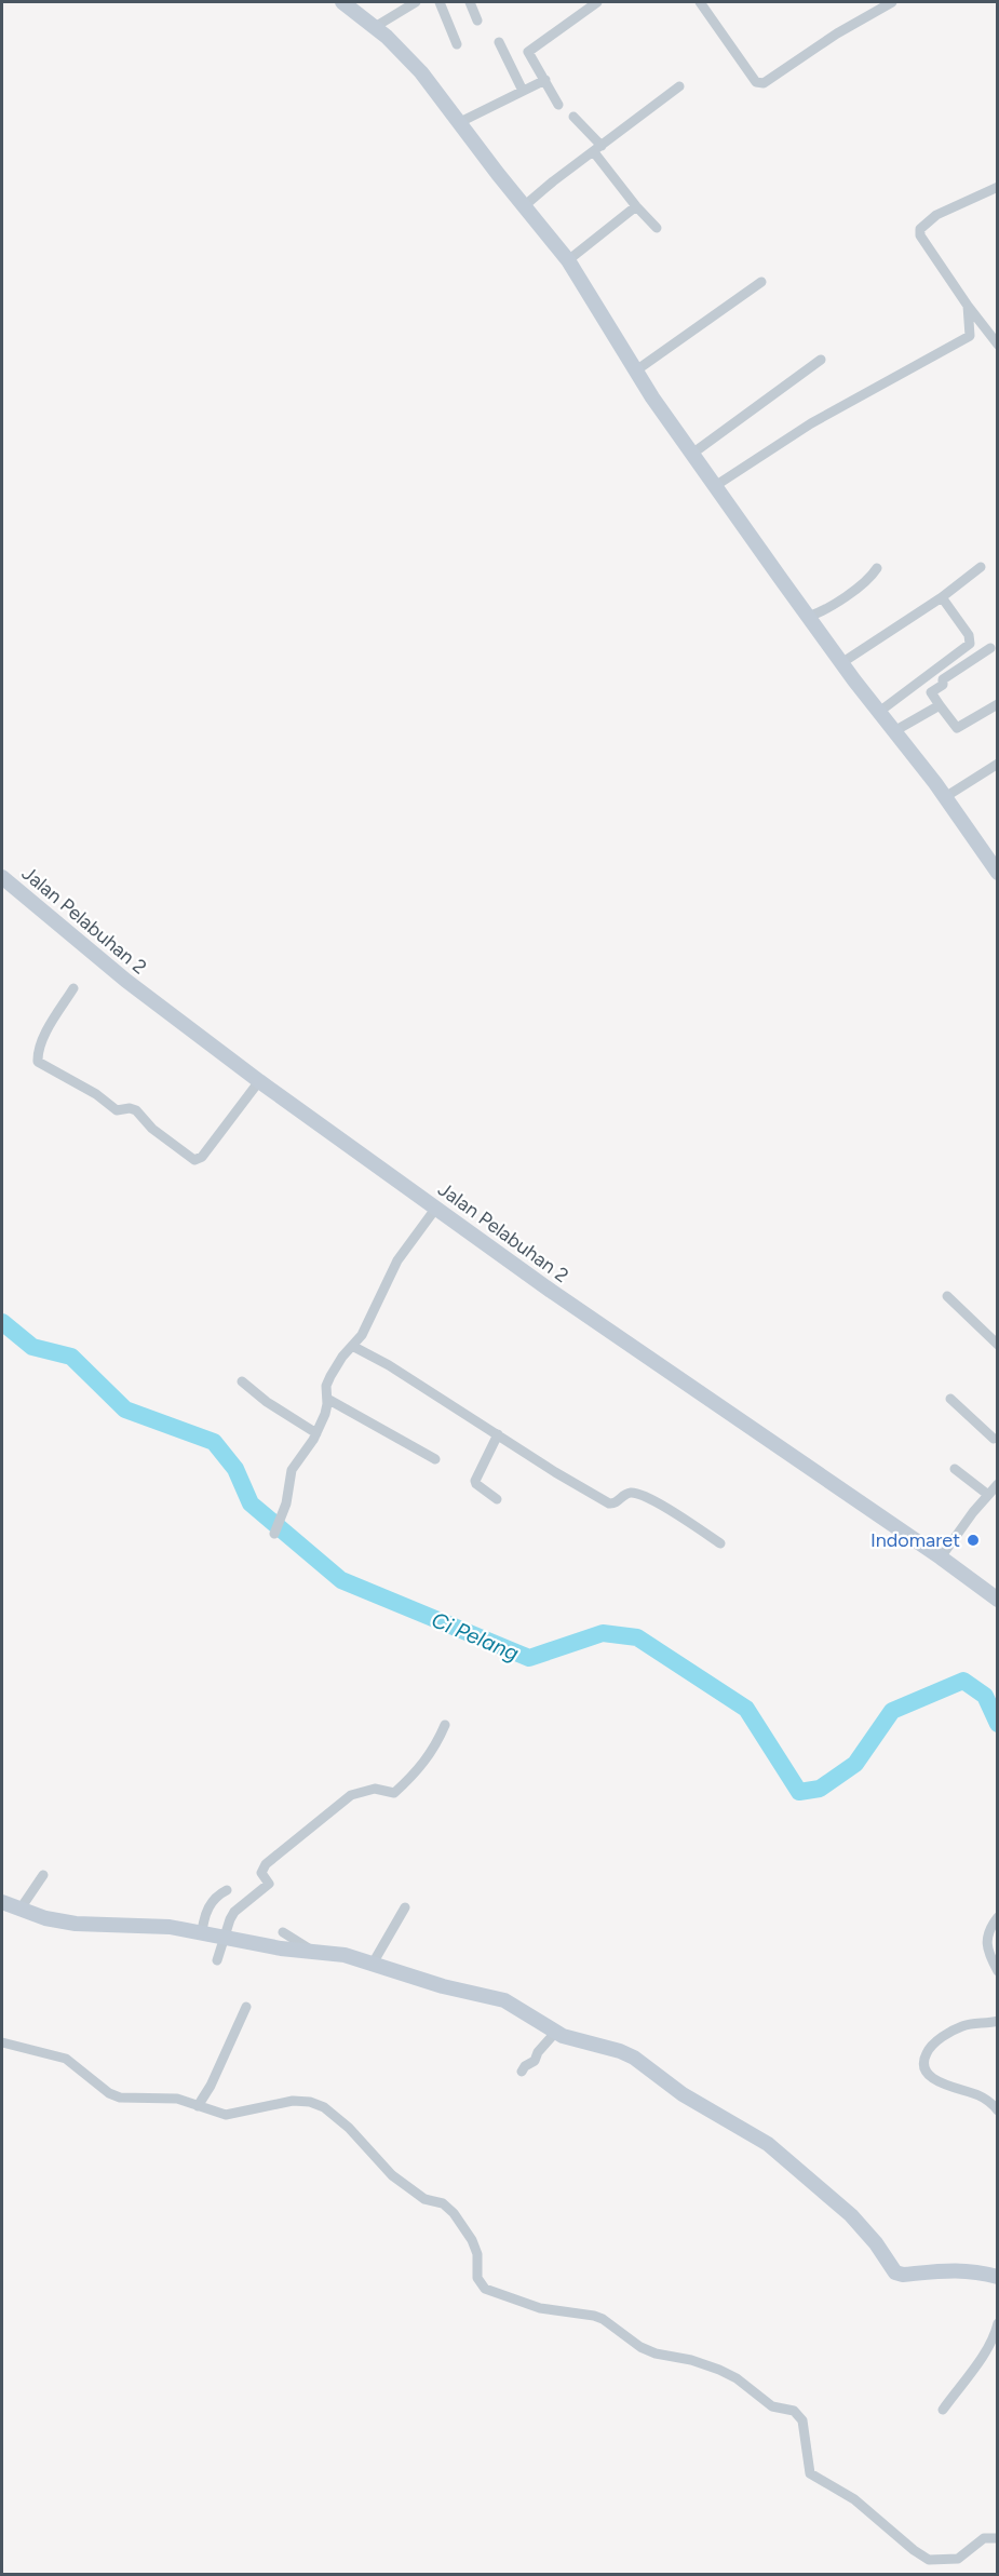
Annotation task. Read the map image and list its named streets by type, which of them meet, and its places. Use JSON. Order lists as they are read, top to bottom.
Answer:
{
  "streets": {
    "street": ["Jalan Pelabuhan 2"]
  },
  "water": ["Ci Pelang"],
  "places": ["Indomaret"]
}
